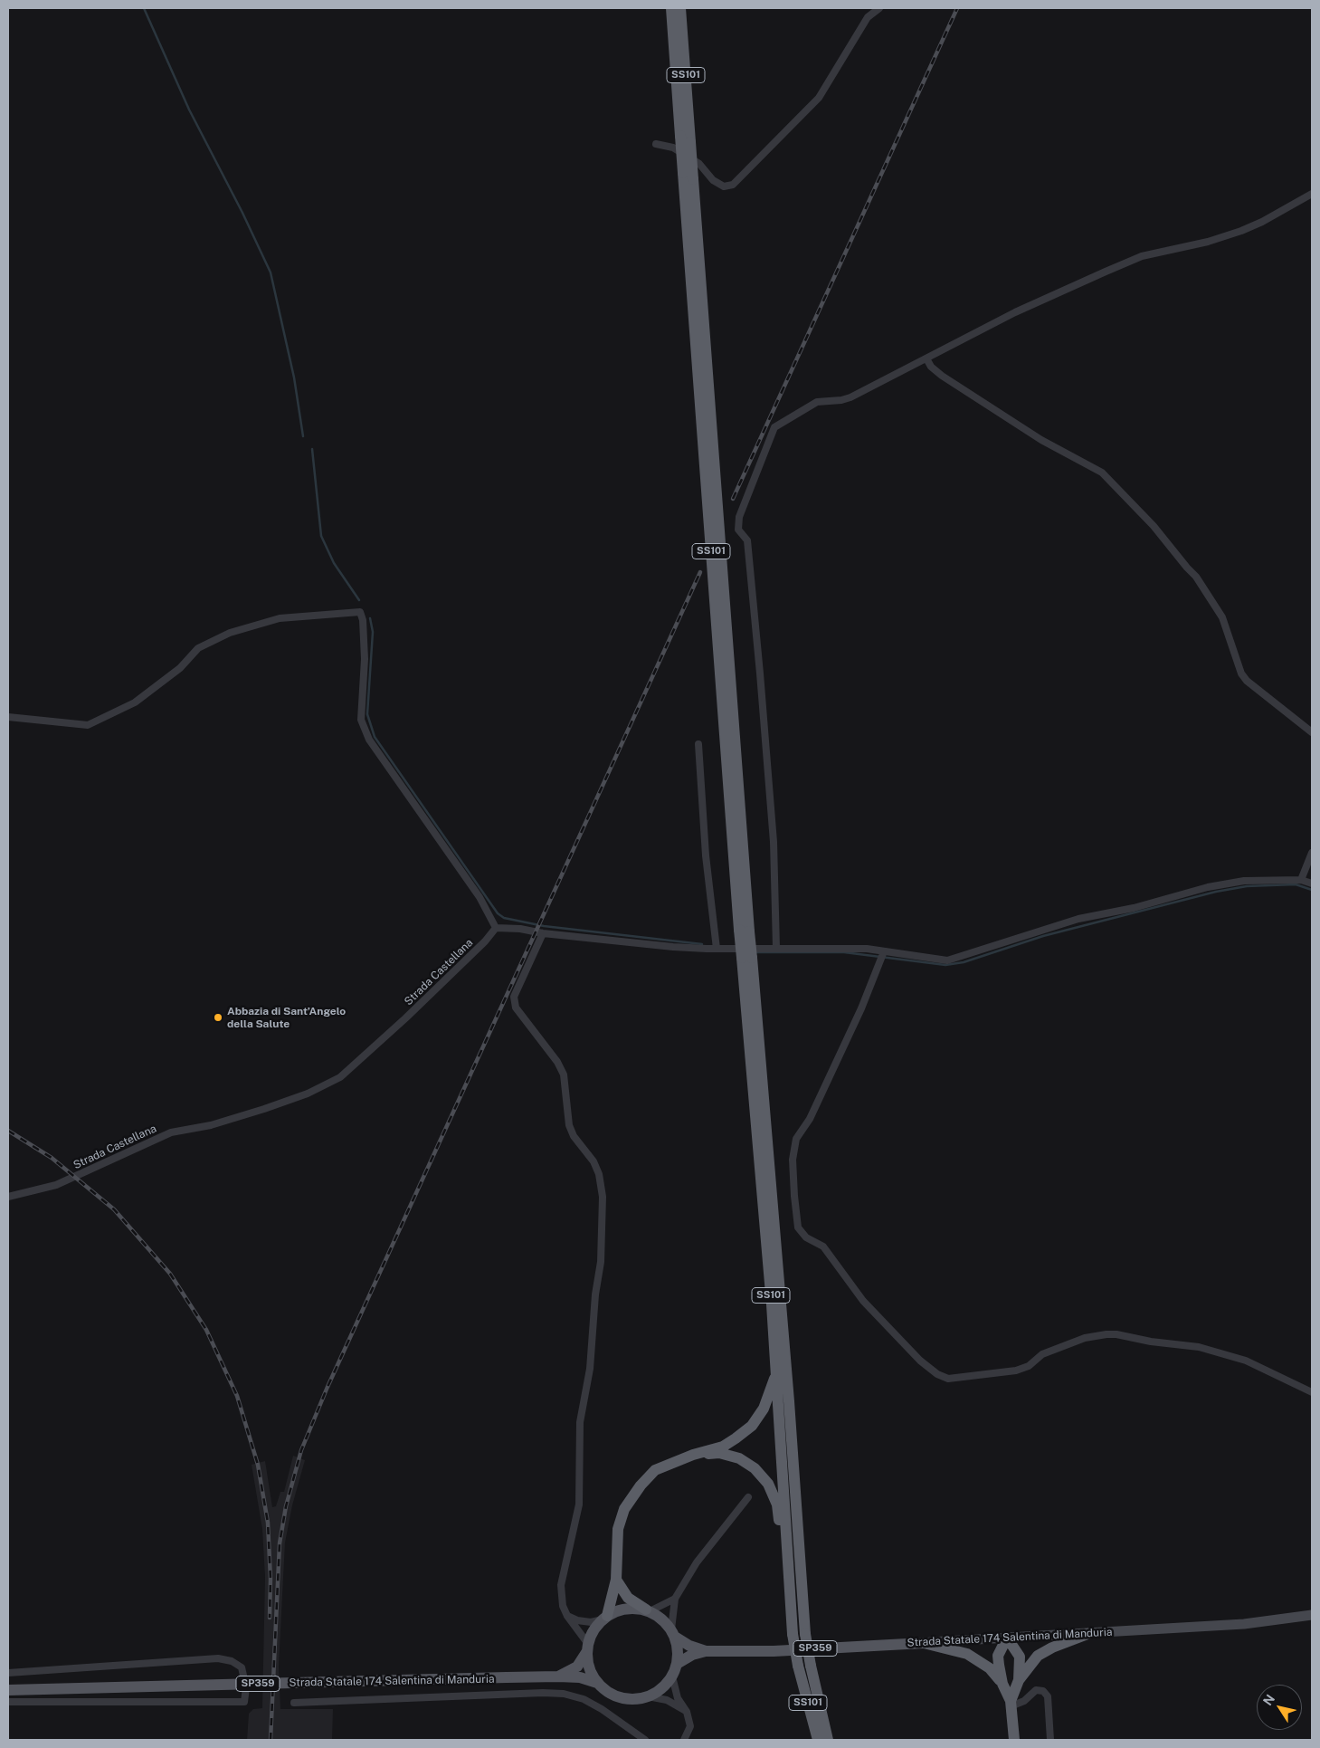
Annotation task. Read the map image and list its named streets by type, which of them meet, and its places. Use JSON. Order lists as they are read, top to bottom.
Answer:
{
  "streets": {
    "highway": ["SS101"],
    "main road": ["Strada Statale 174 Salentina di Manduria", "SP359"],
    "street": ["Strada Castellana"]
  },
  "places": ["Abbazia di Sant’Angelo della Salute"],
  "north": "top left"
}
